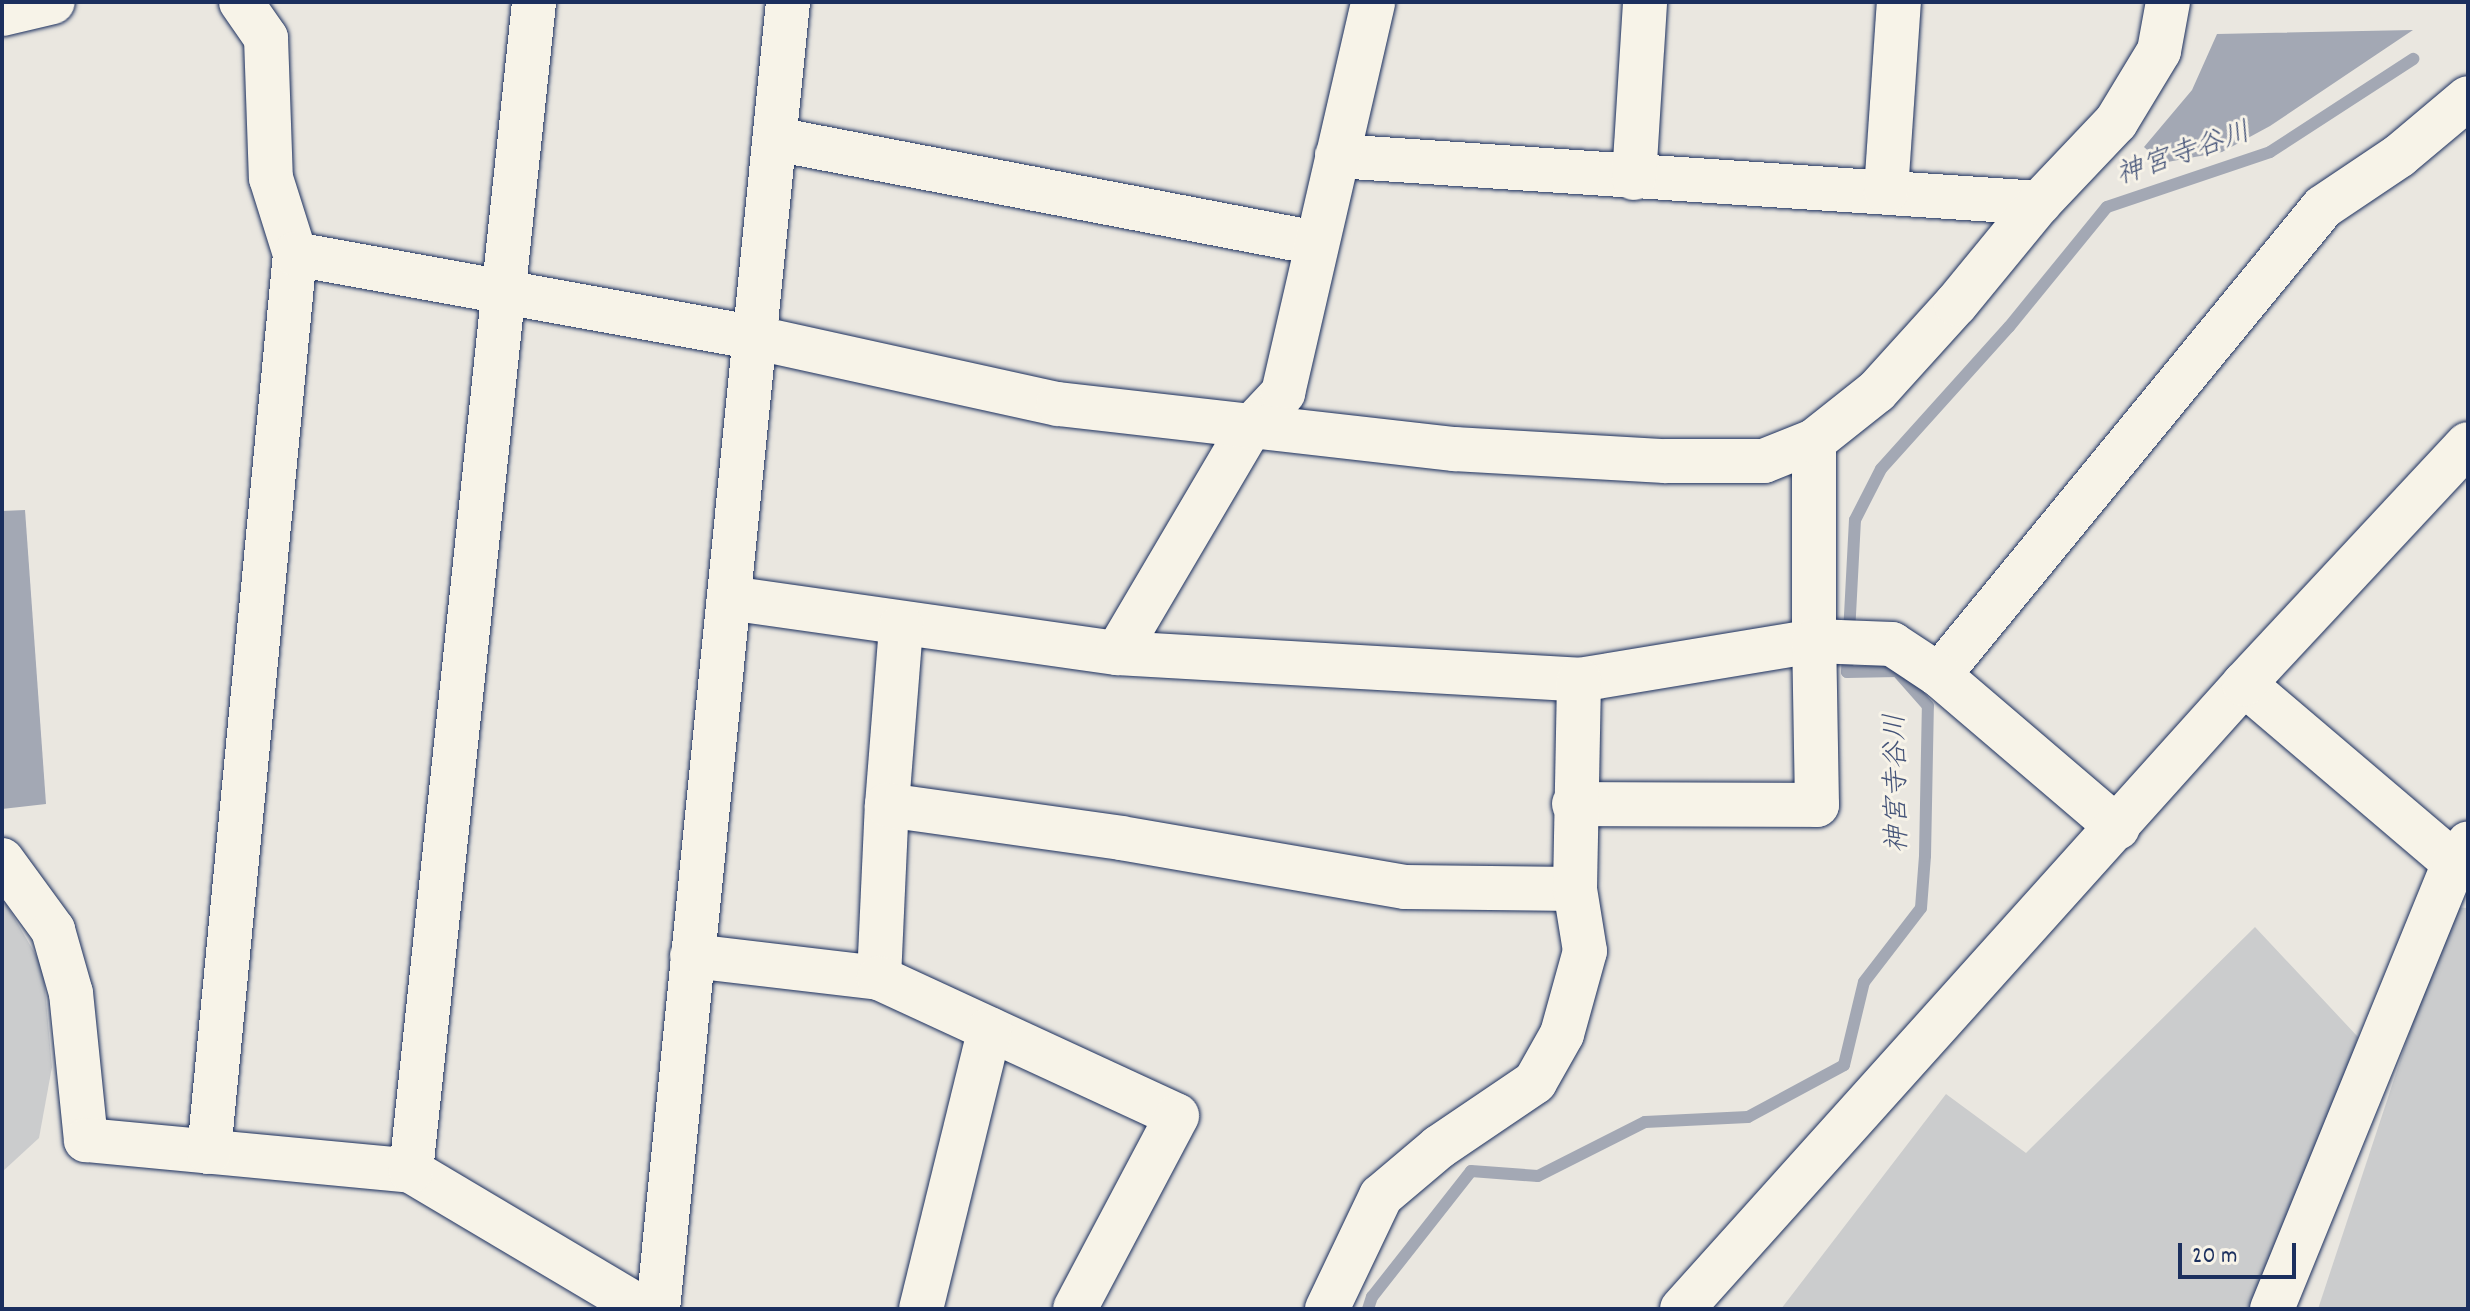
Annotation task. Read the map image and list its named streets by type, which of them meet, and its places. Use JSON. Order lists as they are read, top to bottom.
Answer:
{
  "water": ["神宮寺谷川"],
  "scale_bar": "20 m"
}
